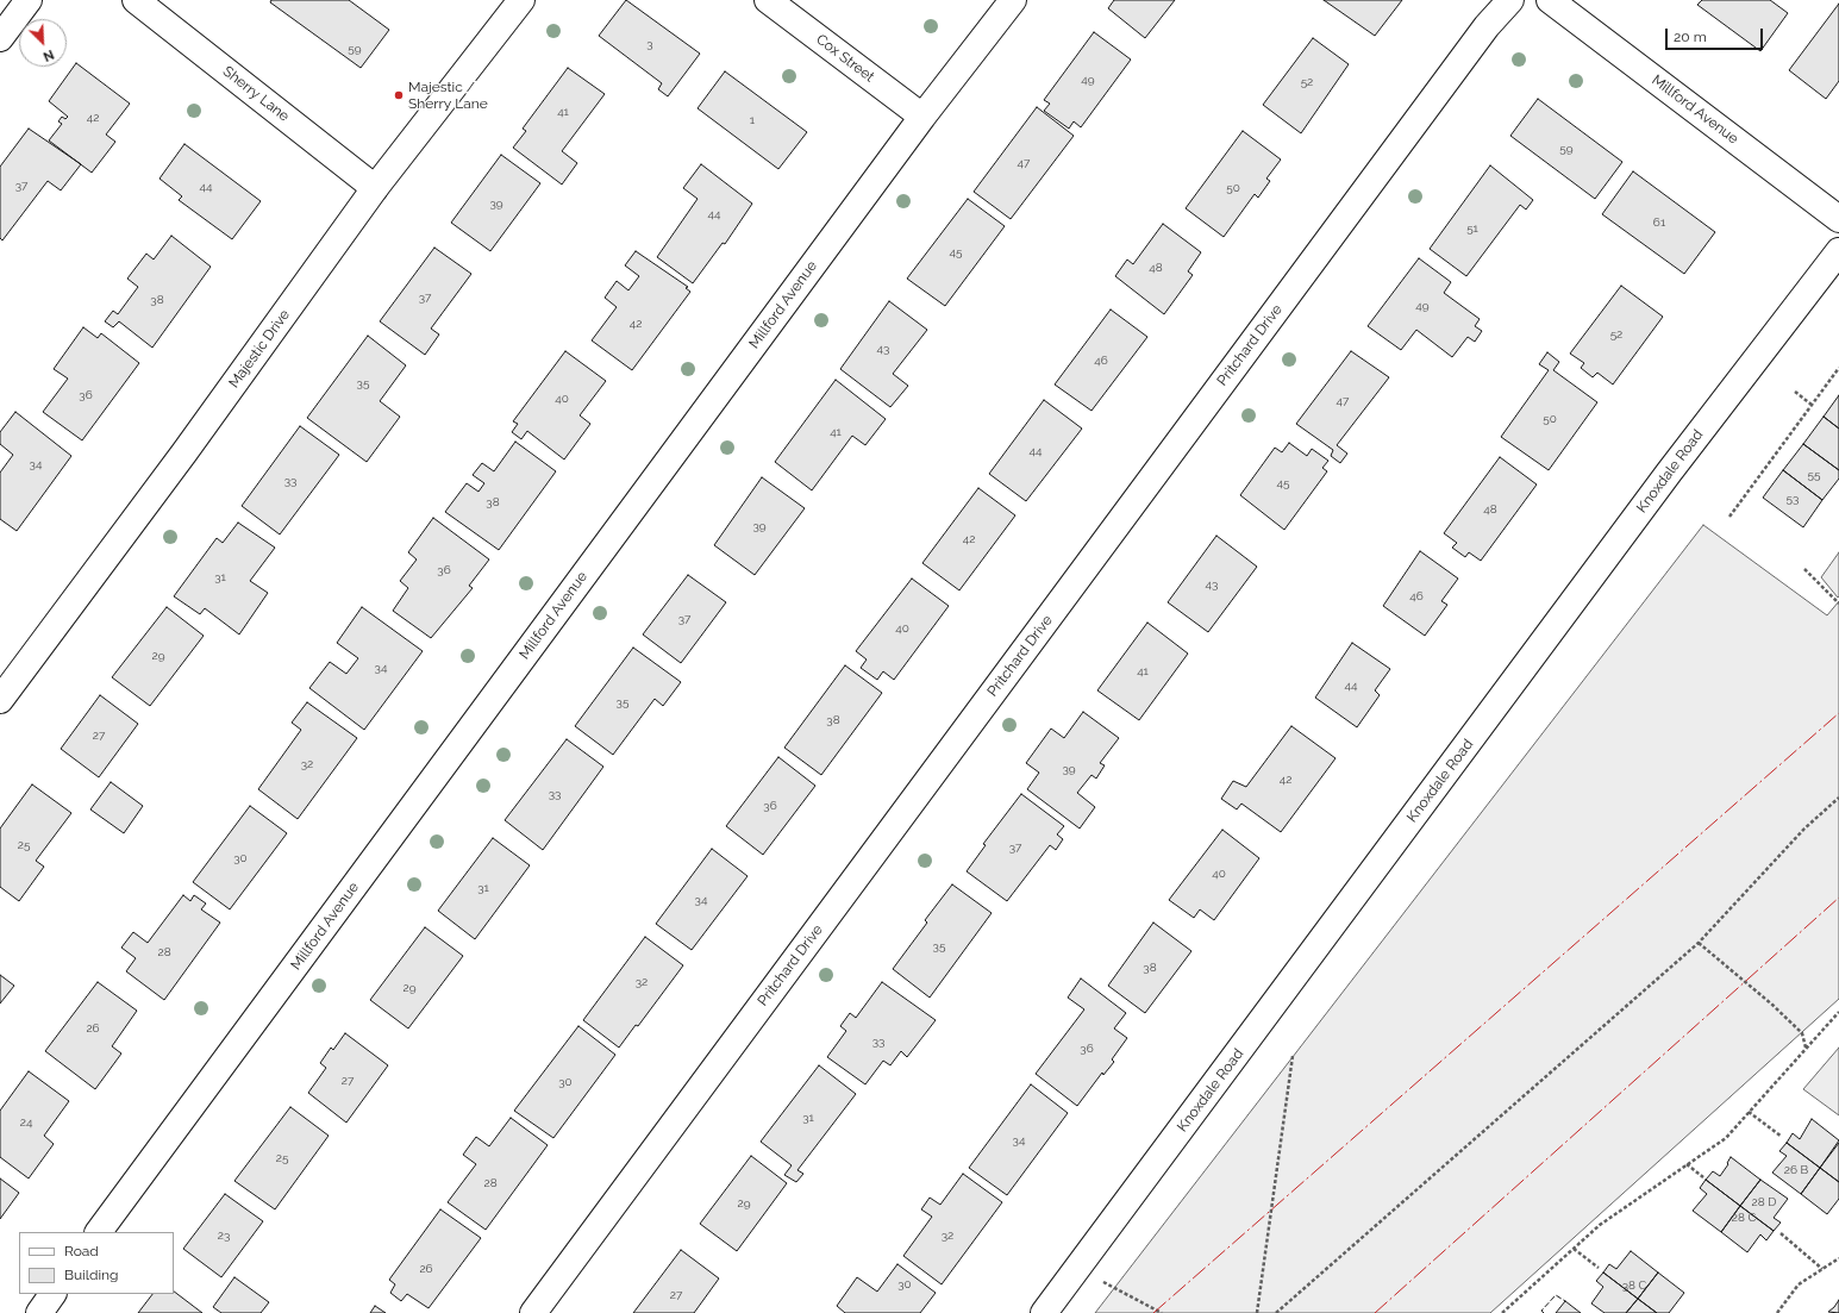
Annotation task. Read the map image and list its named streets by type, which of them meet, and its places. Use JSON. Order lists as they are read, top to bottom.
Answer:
{
  "streets": {
    "street": [
      "Cox Street",
      "Sherry Lane",
      "Millford Avenue",
      "Pritchard Drive",
      "Majestic Drive",
      "Knoxdale Road"
    ]
  },
  "crossings": [
    ["Cox Street", "Millford Avenue"],
    ["Sherry Lane", "Majestic Drive"]
  ],
  "places": ["Majestic / Sherry Lane"],
  "house_numbers": [
    "3",
    "59",
    "49",
    "52",
    "41",
    "42",
    "1",
    "59",
    "47",
    "37",
    "44",
    "50",
    "39",
    "44",
    "61",
    "51",
    "45",
    "48",
    "37",
    "38",
    "49",
    "42",
    "52",
    "43",
    "46",
    "35",
    "36",
    "40",
    "47",
    "50",
    "41",
    "44",
    "34",
    "55",
    "33",
    "45",
    "53",
    "38",
    "48",
    "39",
    "42",
    "36",
    "31",
    "43",
    "46",
    "37",
    "40",
    "29",
    "34",
    "41",
    "44",
    "35",
    "38",
    "27",
    "32",
    "39",
    "42",
    "33",
    "36",
    "25",
    "37",
    "30",
    "40",
    "31",
    "34",
    "35",
    "28",
    "38",
    "32",
    "29",
    "26",
    "33",
    "36",
    "27",
    "30",
    "31",
    "24",
    "34",
    "25",
    "26 B",
    "28",
    "28 D",
    "29",
    "28 C",
    "23",
    "32",
    "26",
    "30",
    "38 C",
    "27"
  ],
  "legend": ["Road", "Building"],
  "scale_bar": "20 m",
  "north": "bottom right"
}
